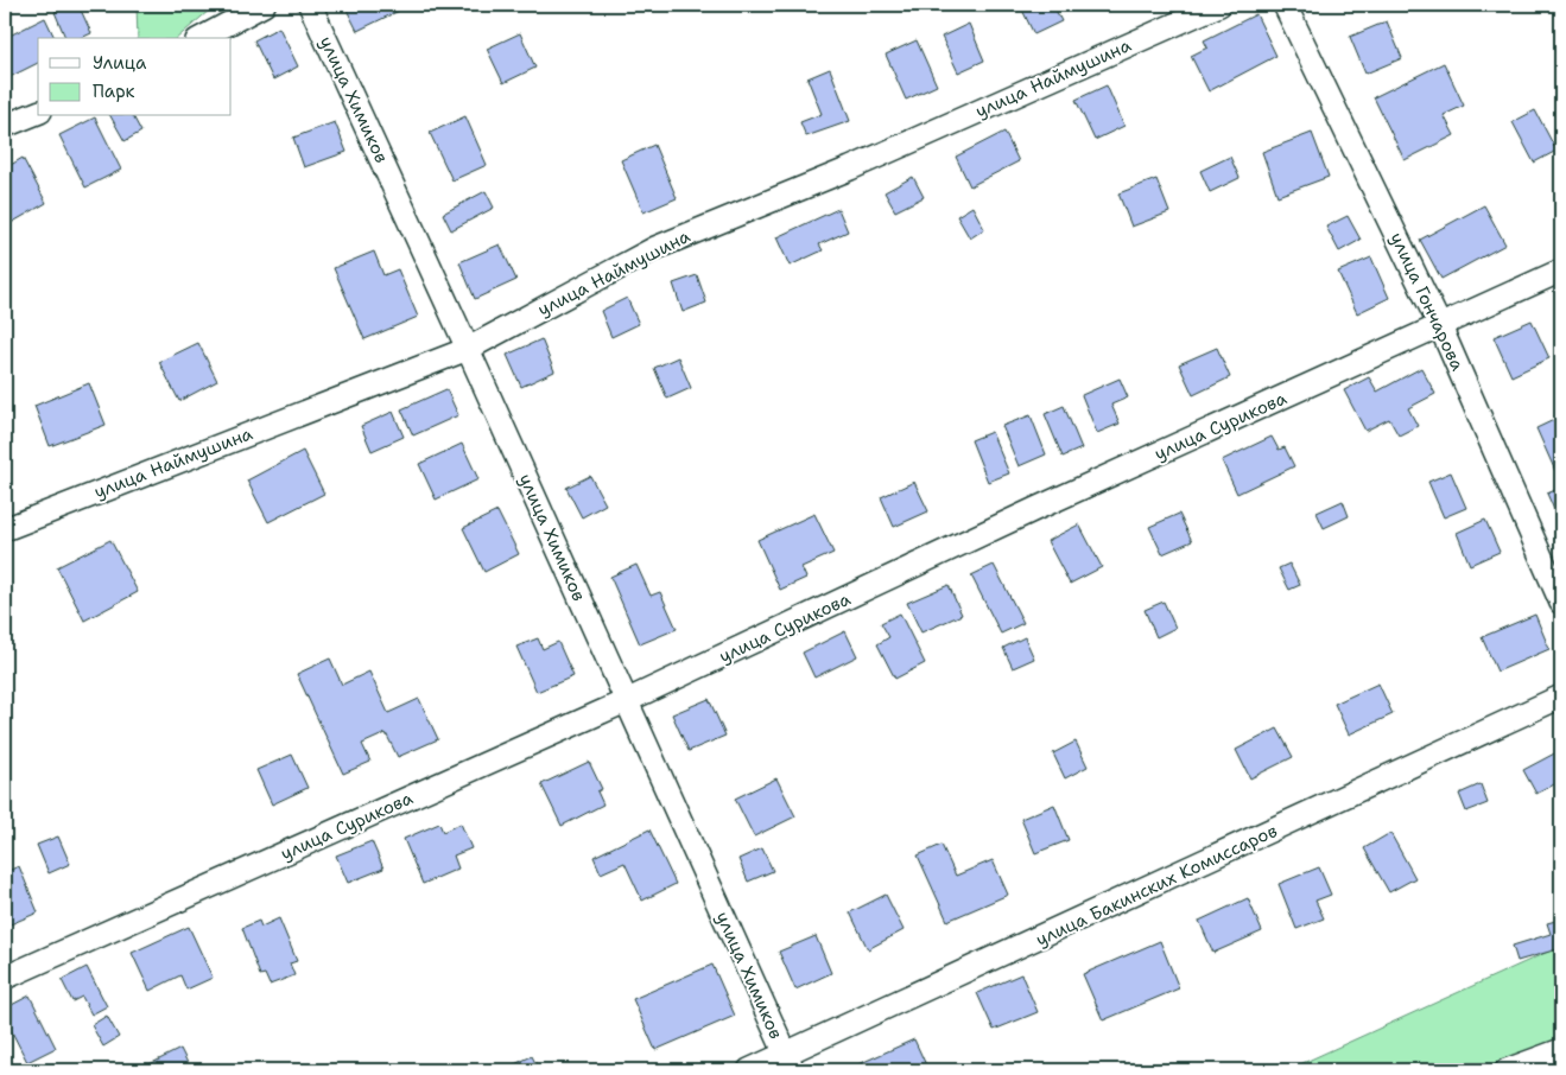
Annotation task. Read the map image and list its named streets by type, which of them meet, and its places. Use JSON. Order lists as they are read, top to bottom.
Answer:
{
  "streets": {
    "street": [
      "улица Наймушина",
      "улица Химиков",
      "улица Гончарова",
      "улица Сурикова",
      "улица Бакинских Комиссаров"
    ]
  },
  "crossings": [
    ["улица Наймушина", "улица Химиков"],
    ["улица Химиков", "улица Сурикова"],
    ["улица Химиков", "улица Бакинских Комиссаров"],
    ["улица Гончарова", "улица Сурикова"]
  ],
  "legend": ["Улица", "Парк"]
}
